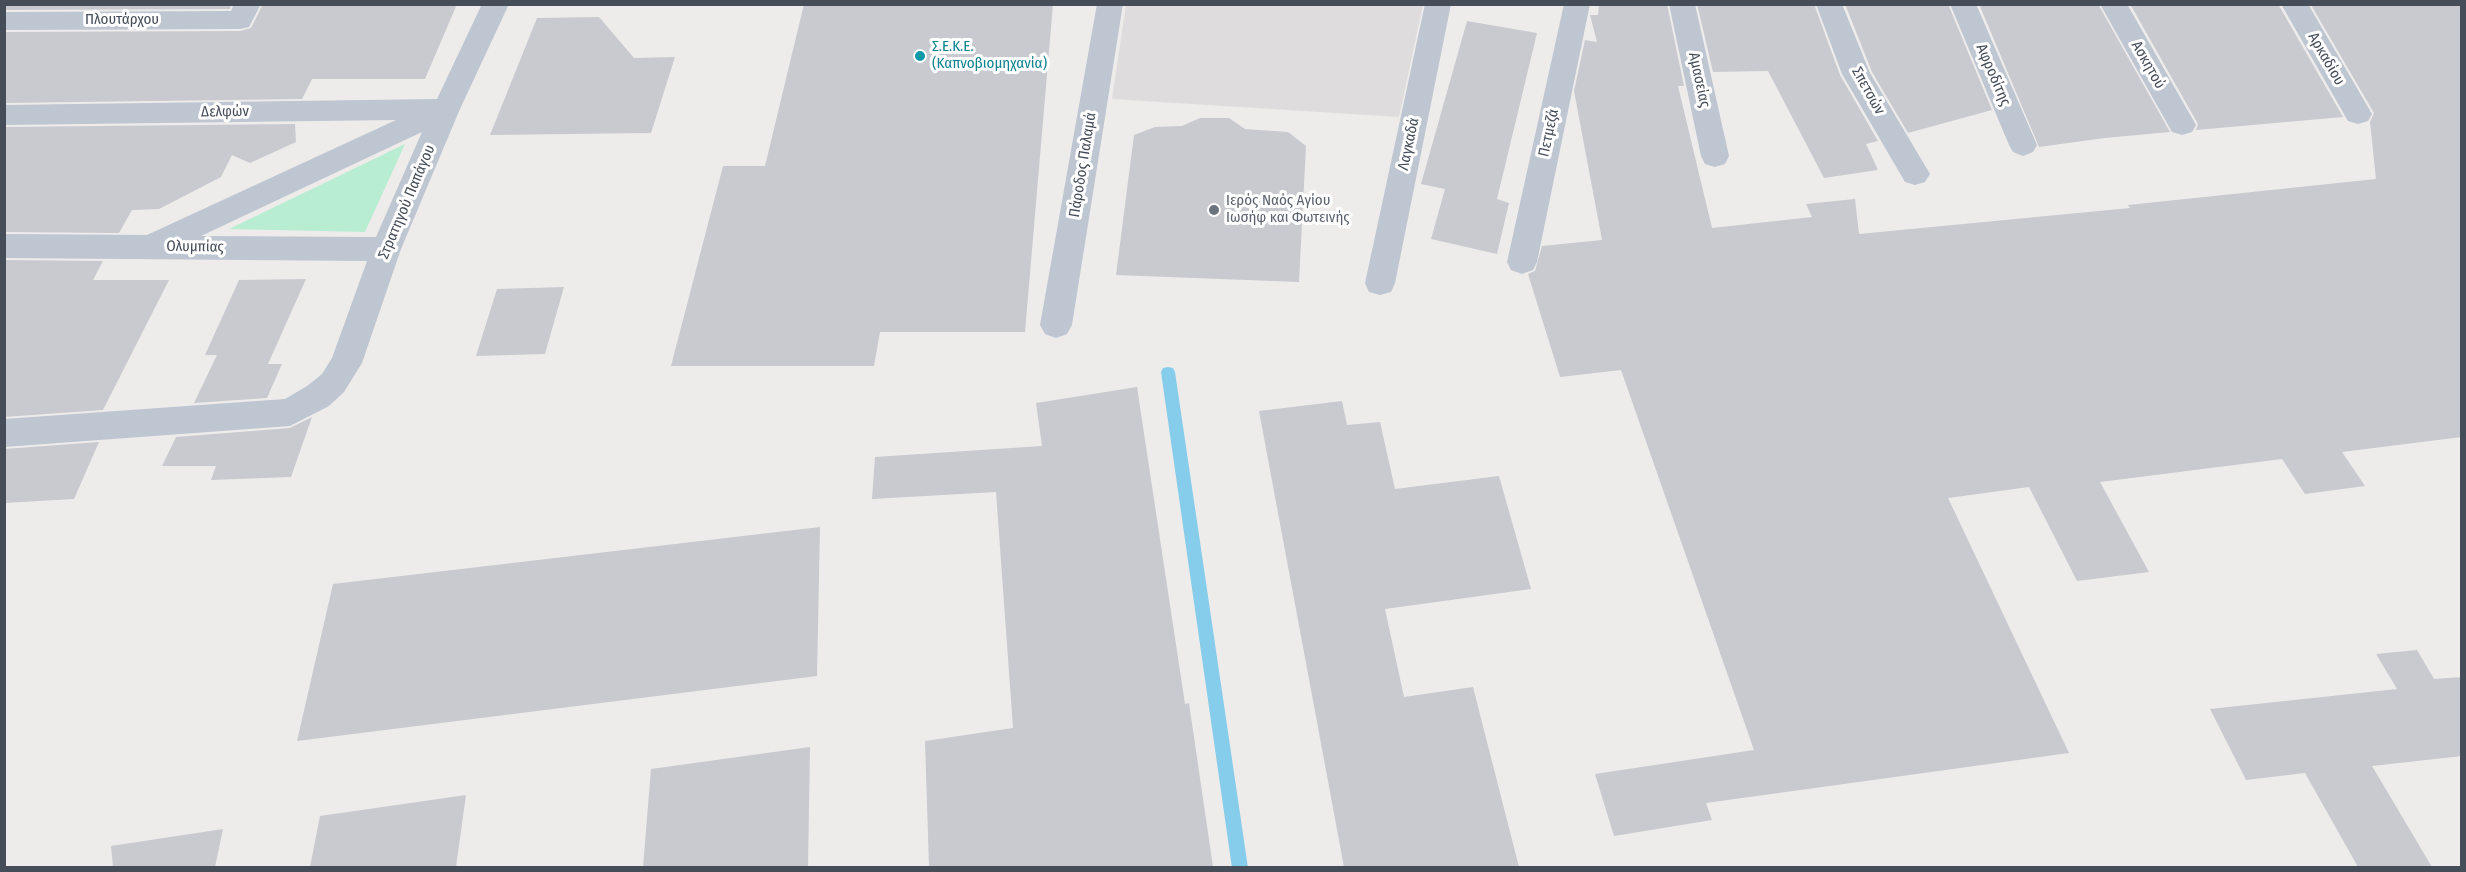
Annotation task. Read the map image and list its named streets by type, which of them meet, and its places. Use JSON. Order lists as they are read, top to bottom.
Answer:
{
  "streets": {
    "street": [
      "Πλουτάρχου",
      "Αρκαδίου",
      "Ασκητού",
      "Αφροδίτης",
      "Αμασείας",
      "Σπετσών",
      "Δελφών",
      "Πετμεζά",
      "Λαγκαδά",
      "Πάροδος Παλαμά",
      "Στρατηγού Παπάγου",
      "Ολυμπίας"
    ]
  },
  "crossings": [
    ["Δελφών", "Στρατηγού Παπάγου"],
    ["Στρατηγού Παπάγου", "Ολυμπίας"]
  ],
  "places": ["Σ.Ε.Κ.Ε. (Καπνοβιομηχανία)", "Ιερός Ναός Αγίου Ιωσήφ και Φωτεινής"]
}
